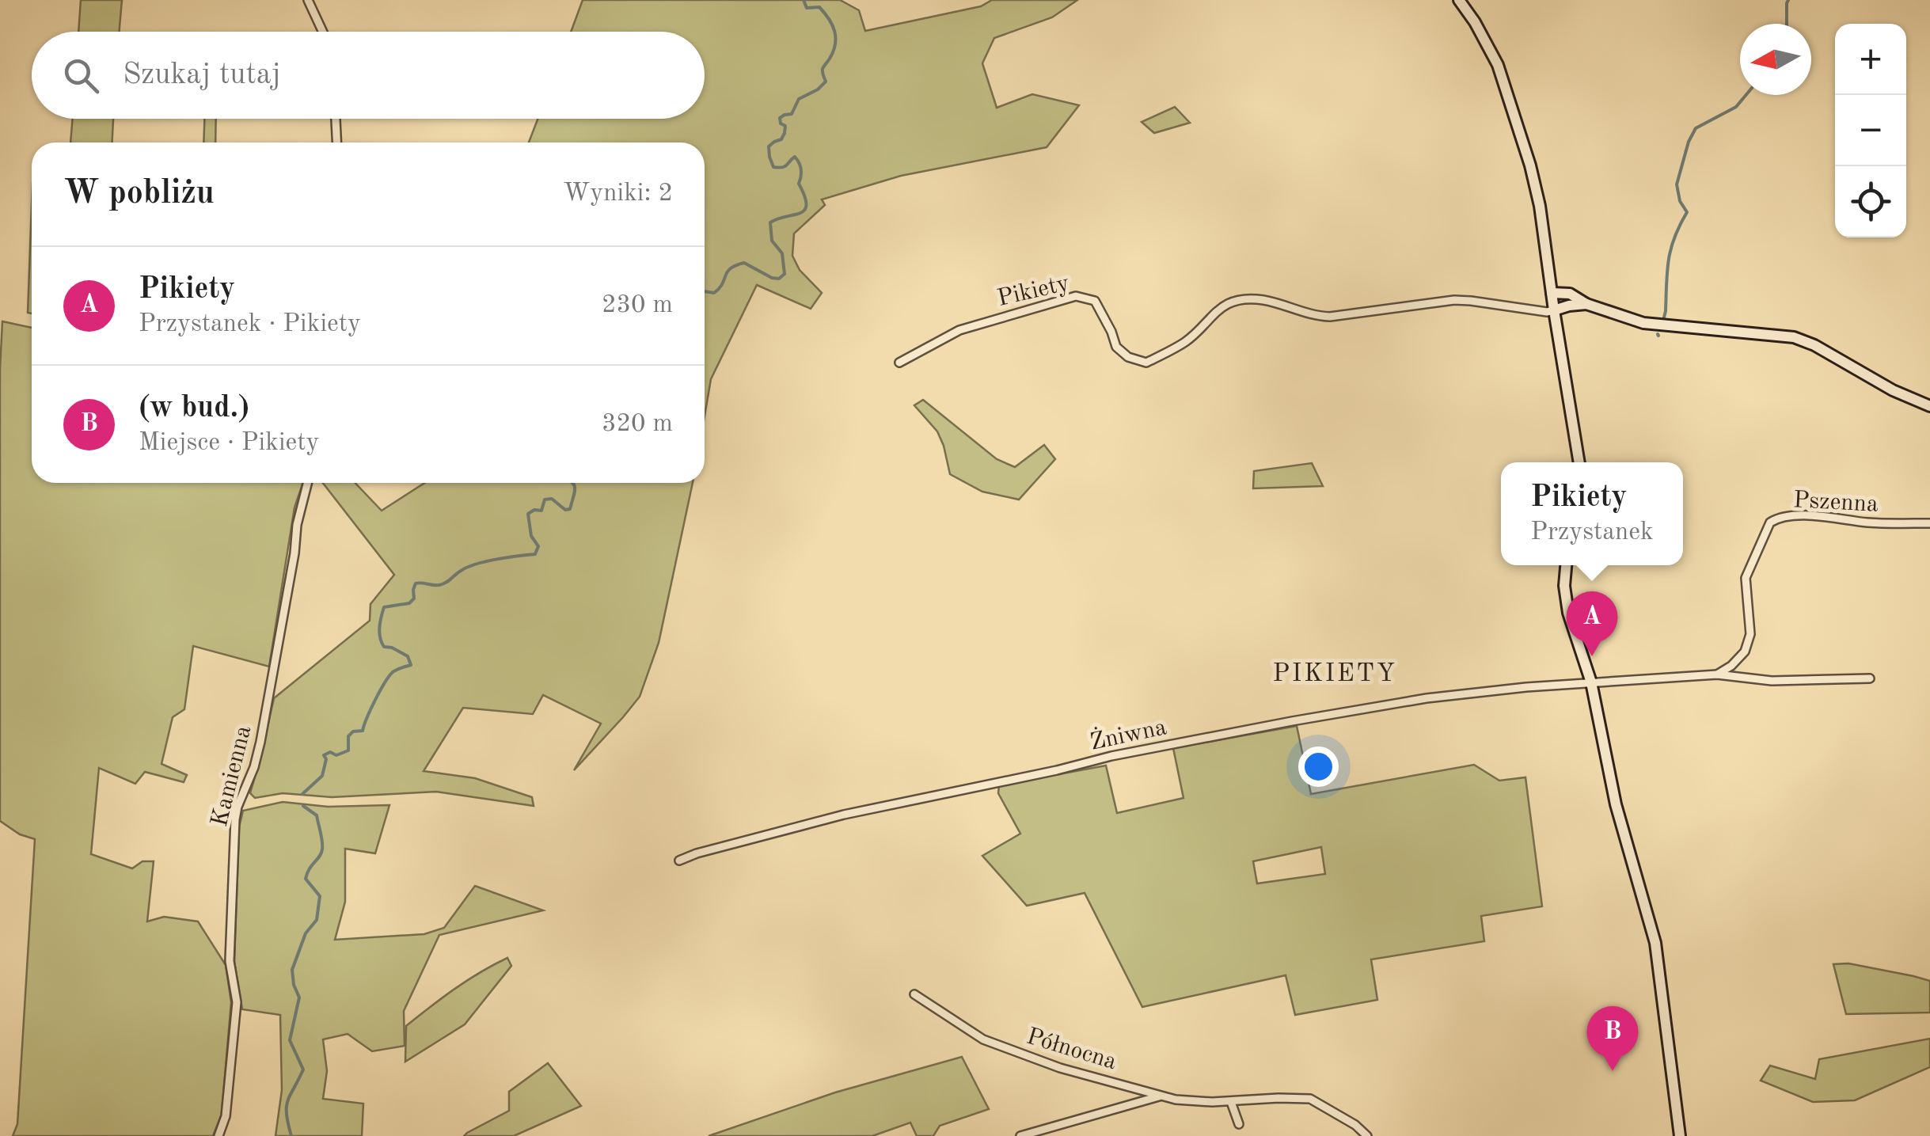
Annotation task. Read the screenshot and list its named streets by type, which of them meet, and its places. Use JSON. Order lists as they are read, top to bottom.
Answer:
{
  "streets": {
    "street": [
      "Pikiety",
      "Pszenna",
      "Żniwna",
      "Kamienna",
      "Północna"
    ]
  },
  "districts": ["PIKIETY"],
  "north": "left",
  "page": {
    "map_buttons": ["+", "−"],
    "search": "Szukaj tutaj",
    "heading": ["W pobliżu", "Wyniki: 2"],
    "list": [
      {
        "mark": "A",
        "name": "Pikiety",
        "note": "Przystanek · Pikiety",
        "value": "230 m"
      },
      {
        "mark": "B",
        "name": "(w bud.)",
        "note": "Miejsce · Pikiety",
        "value": "320 m"
      }
    ],
    "popup": ["Pikiety", "Przystanek"],
    "pins": ["A", "B"]
  }
}
